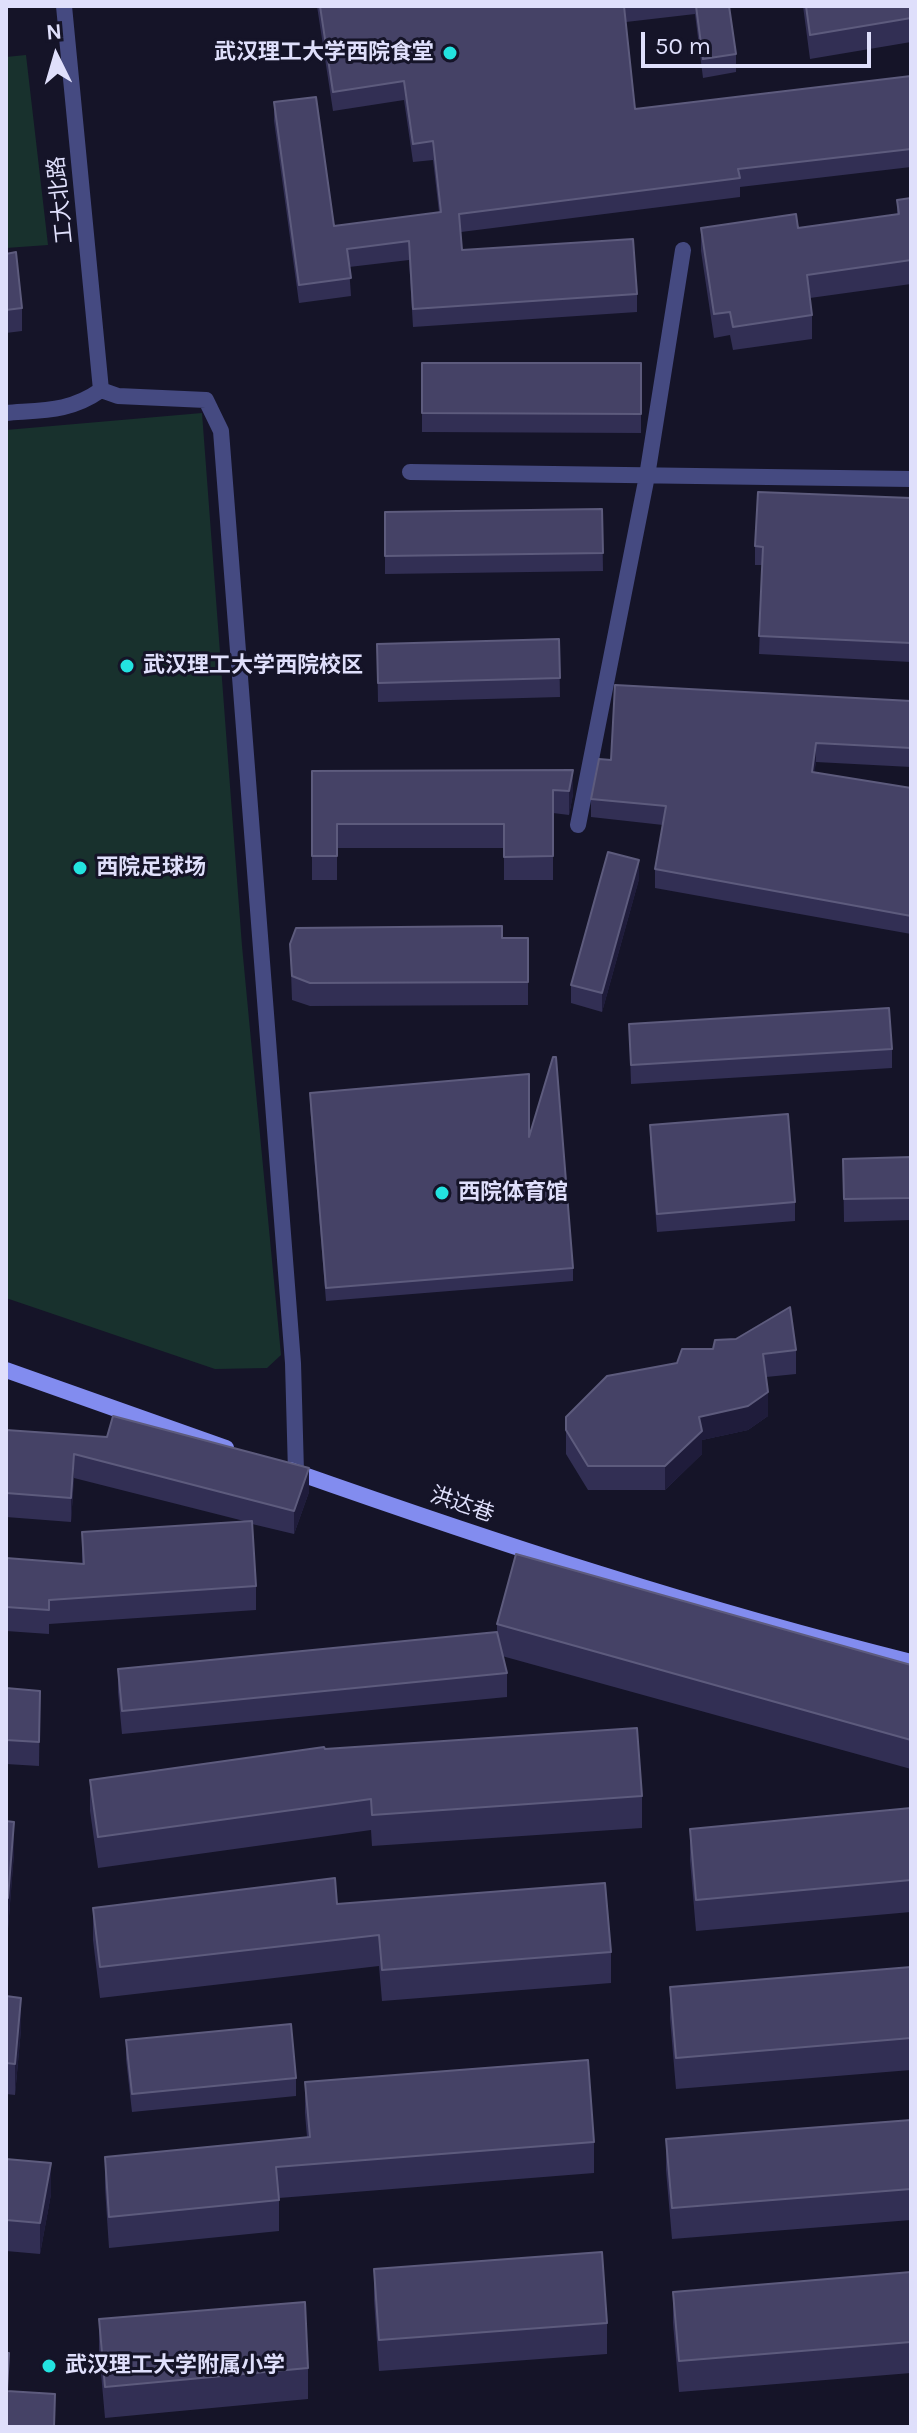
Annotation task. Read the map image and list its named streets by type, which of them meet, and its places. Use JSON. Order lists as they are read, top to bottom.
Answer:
{
  "streets": {
    "street": ["工大北路", "洪达巷"]
  },
  "places": [
    "武汉理工大学西院食堂",
    "武汉理工大学西院校区",
    "西院足球场",
    "西院体育馆",
    "武汉理工大学附属小学"
  ],
  "scale_bar": "50 m",
  "north": "top"
}
